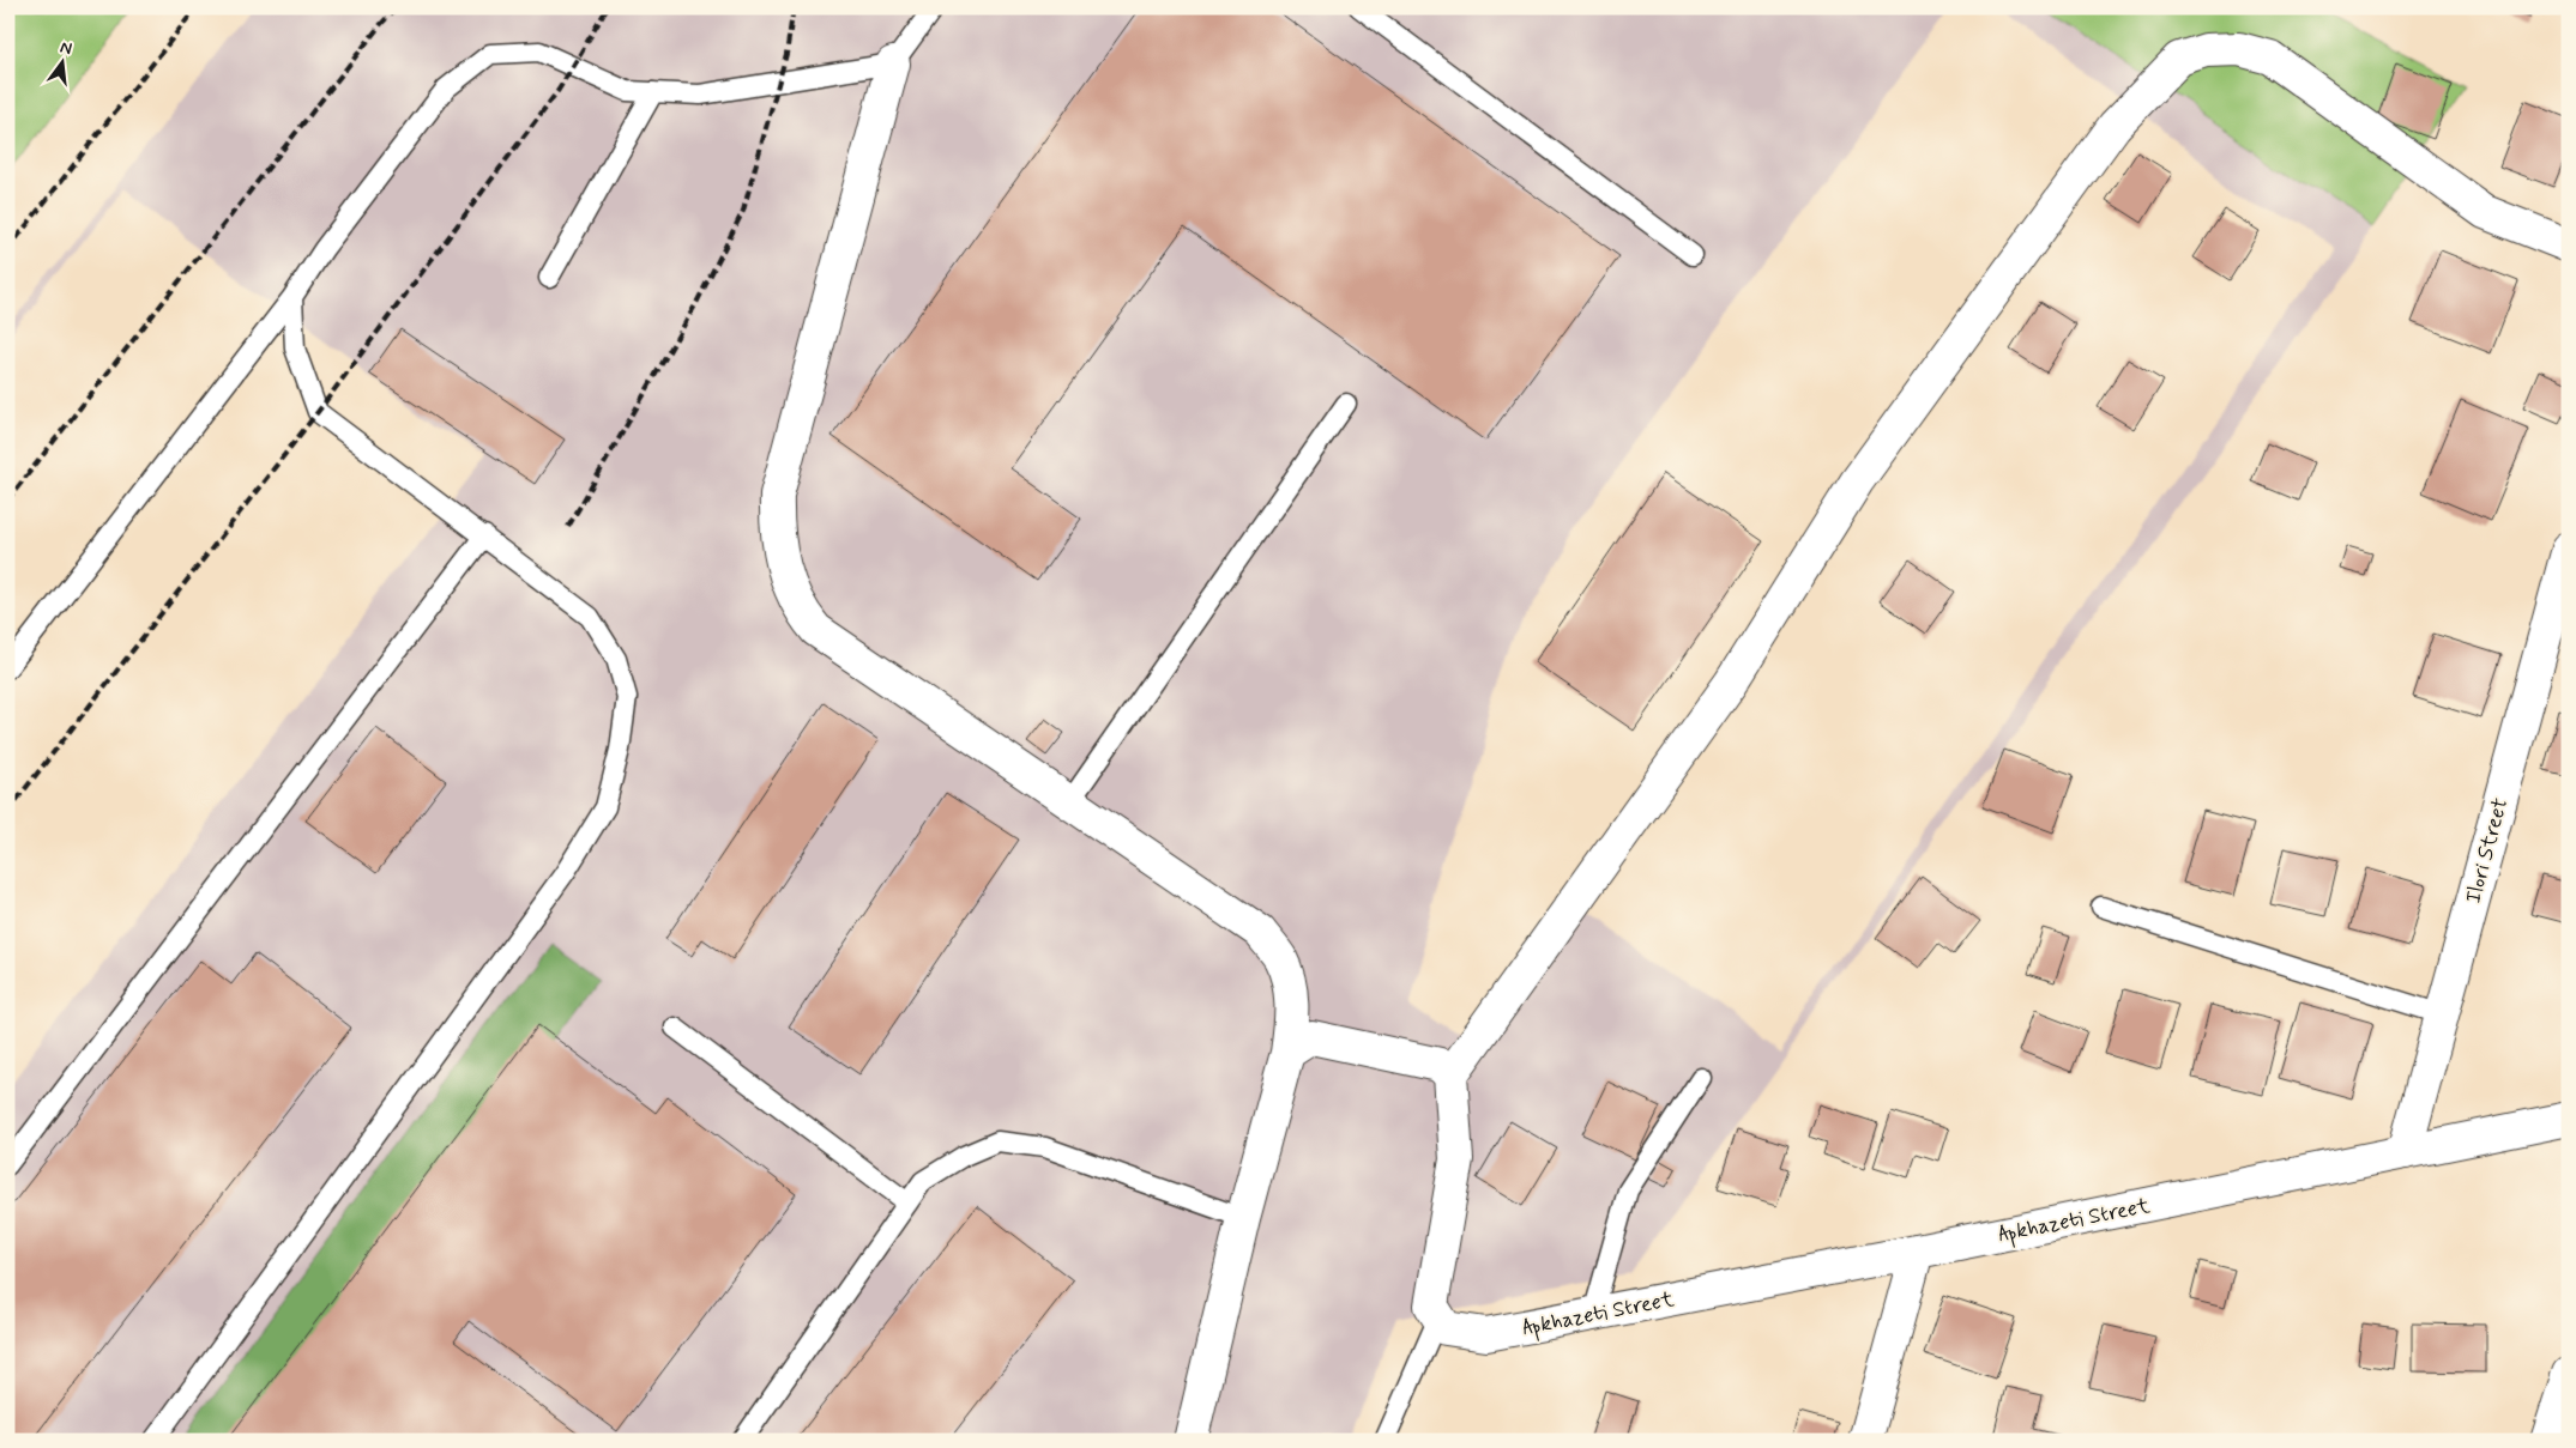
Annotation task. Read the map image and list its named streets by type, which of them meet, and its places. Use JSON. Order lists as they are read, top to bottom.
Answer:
{
  "streets": {
    "street": ["Ilori Street", "Apkhazeti Street"]
  },
  "crossings": [
    ["Ilori Street", "Apkhazeti Street"]
  ],
  "north": "top"
}
